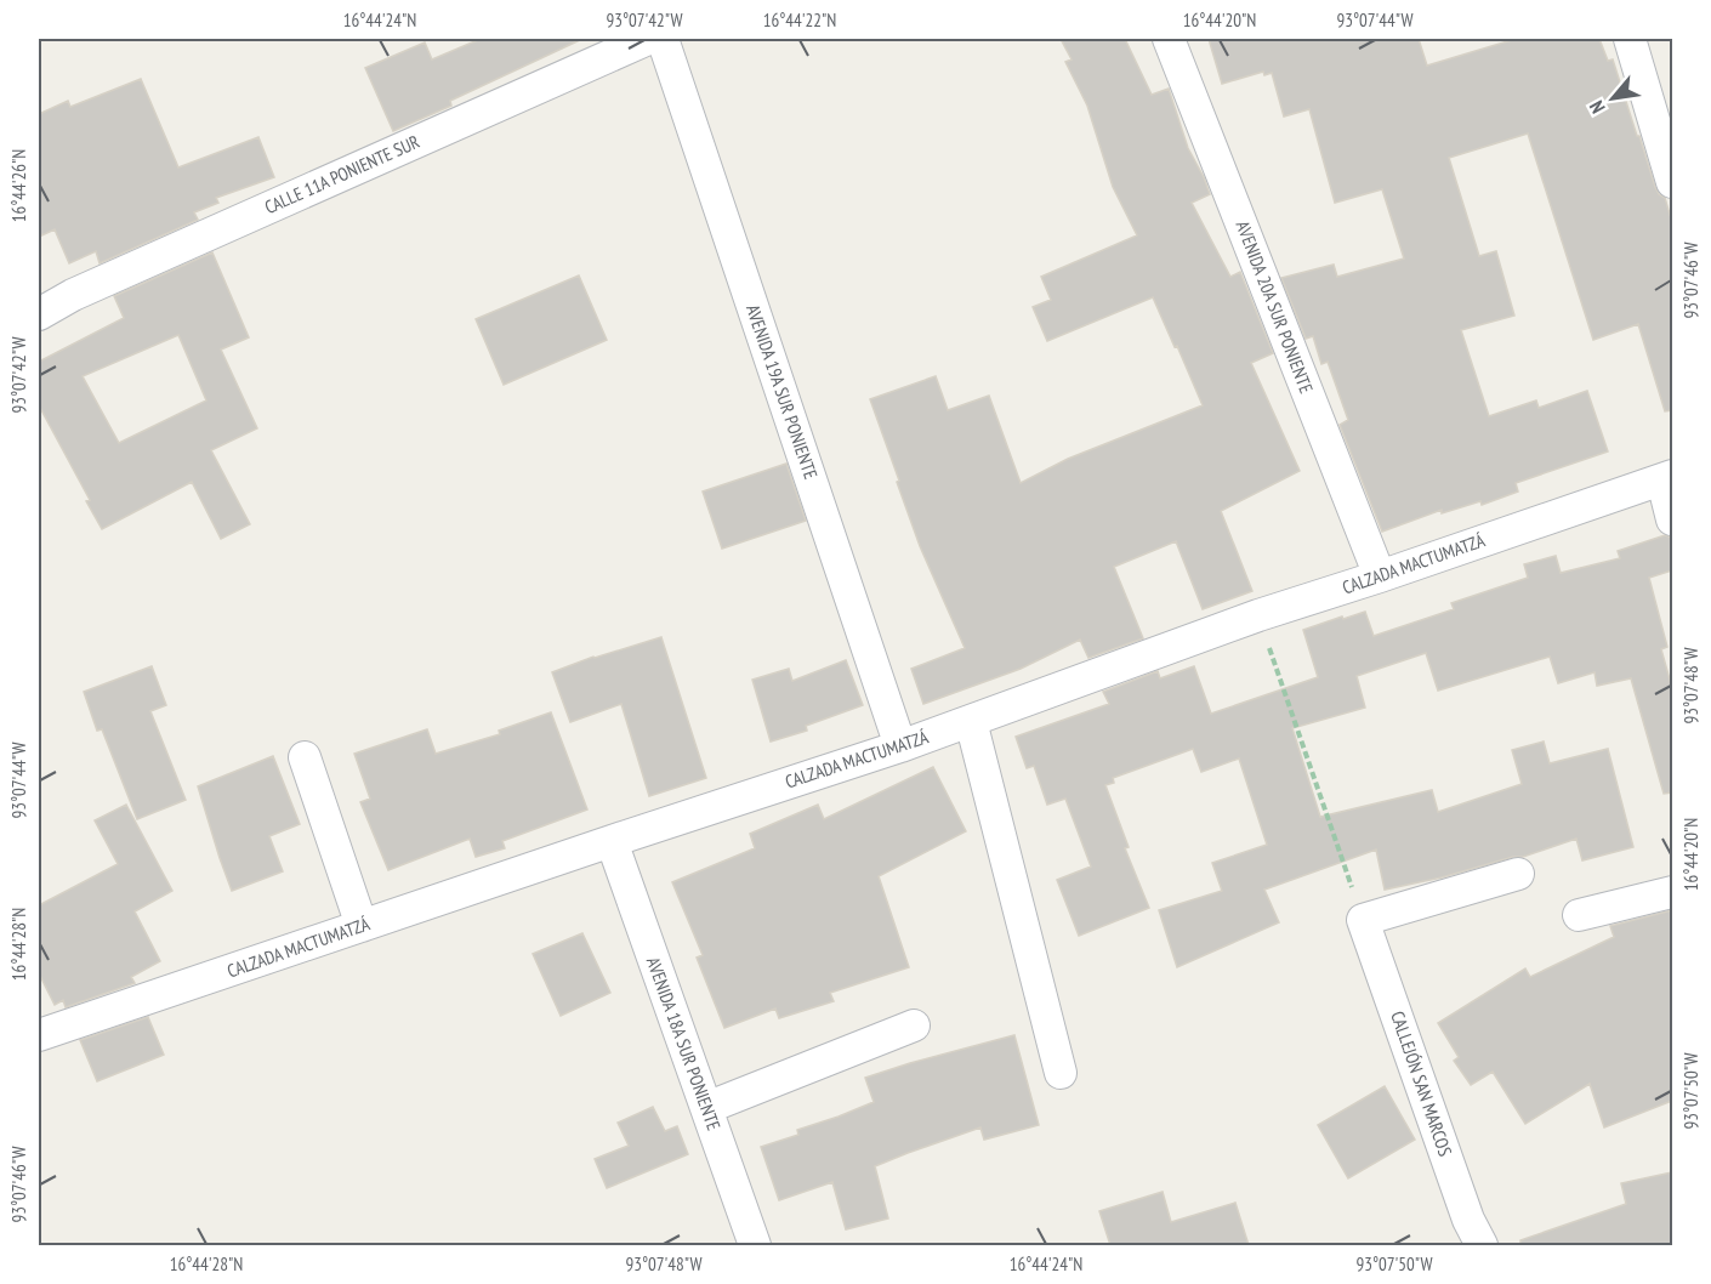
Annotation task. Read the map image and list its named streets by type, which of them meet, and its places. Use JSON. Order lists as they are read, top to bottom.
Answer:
{
  "streets": {
    "street": [
      "CALLE 11A PONIENTE SUR",
      "AVENIDA 20A SUR PONIENTE",
      "AVENIDA 19A SUR PONIENTE",
      "CALZADA MACTUMATZÁ",
      "AVENIDA 18A SUR PONIENTE",
      "CALLEJÓN SAN MARCOS"
    ]
  },
  "crossings": [
    ["AVENIDA 20A SUR PONIENTE", "CALZADA MACTUMATZÁ"],
    ["AVENIDA 19A SUR PONIENTE", "CALZADA MACTUMATZÁ"],
    ["CALZADA MACTUMATZÁ", "AVENIDA 18A SUR PONIENTE"]
  ],
  "north": "bottom left",
  "coordinates": [
    "16°44'24\"N",
    "93°07'42\"W",
    "16°44'22\"N",
    "16°44'20\"N",
    "93°07'44\"W",
    "16°44'26\"N",
    "93°07'46\"W",
    "93°07'48\"W",
    "16°44'28\"N",
    "93°07'50\"W"
  ]
}
